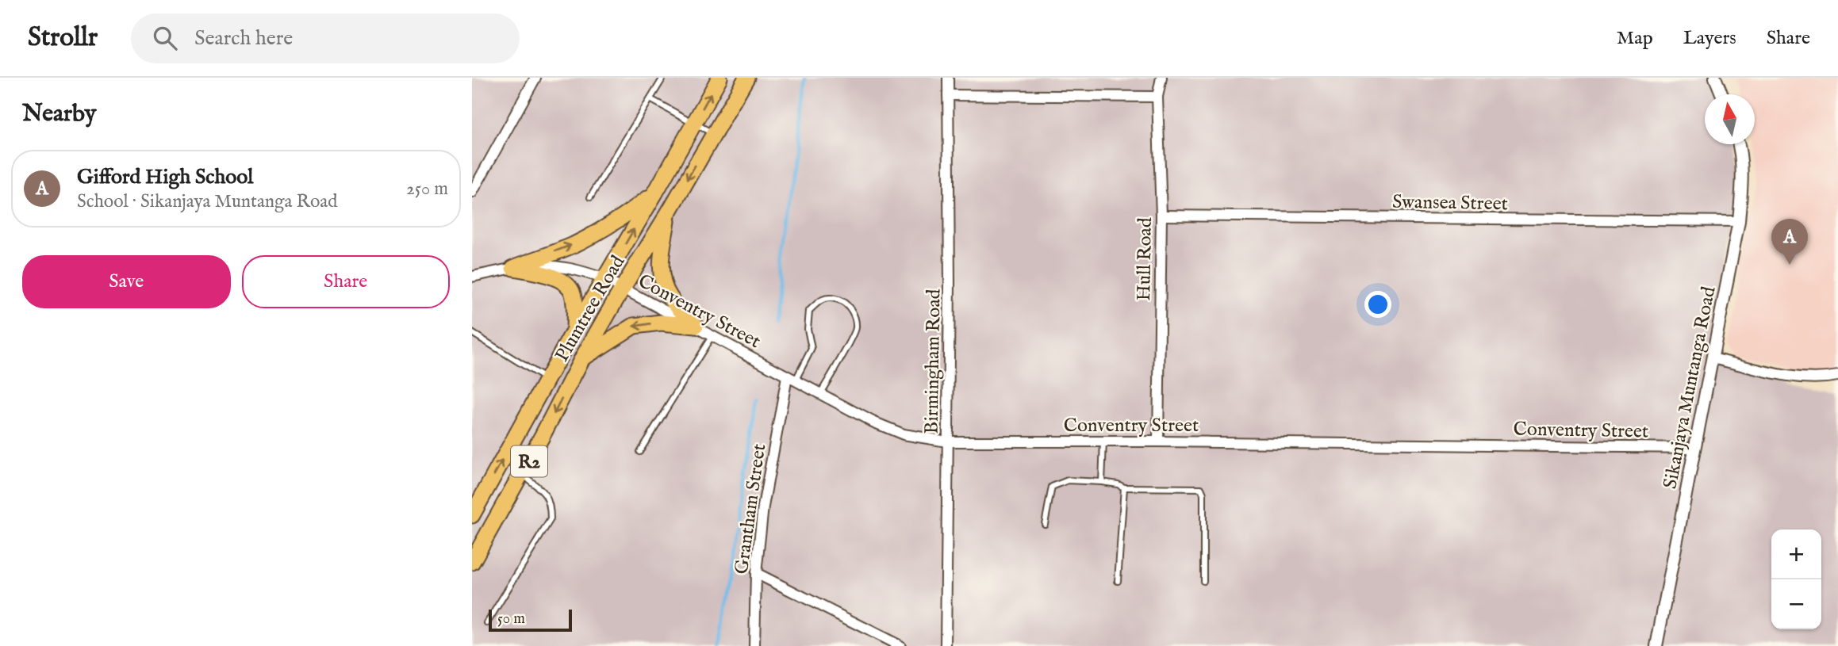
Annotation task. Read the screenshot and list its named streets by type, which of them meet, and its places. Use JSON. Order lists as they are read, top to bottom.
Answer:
{
  "streets": {
    "highway": ["Plumtree Road", "R2"],
    "street": [
      "Swansea Street",
      "Hull Road",
      "Conventry Street",
      "Birmingham Road",
      "Sikanjaya Muntanga Road",
      "Grantham Street"
    ]
  },
  "crossings": [
    ["Swansea Street", "Hull Road"],
    ["Swansea Street", "Sikanjaya Muntanga Road"],
    ["Hull Road", "Conventry Street"],
    ["Plumtree Road", "Conventry Street"],
    ["Conventry Street", "Birmingham Road"],
    ["Conventry Street", "Sikanjaya Muntanga Road"],
    ["Conventry Street", "Grantham Street"]
  ],
  "scale_bar": "50 m",
  "north": "top",
  "page": {
    "header": "Strollr",
    "search": "Search here",
    "nav": ["Map", "Layers", "Share"],
    "heading": "Nearby",
    "list": [
      {
        "mark": "A",
        "name": "Gifford High School",
        "note": "School · Sikanjaya Muntanga Road",
        "value": "250 m"
      }
    ],
    "pins": "A",
    "buttons": ["Save", "Share"],
    "map_buttons": ["+", "−"],
    "scale": "50 m"
  }
}
